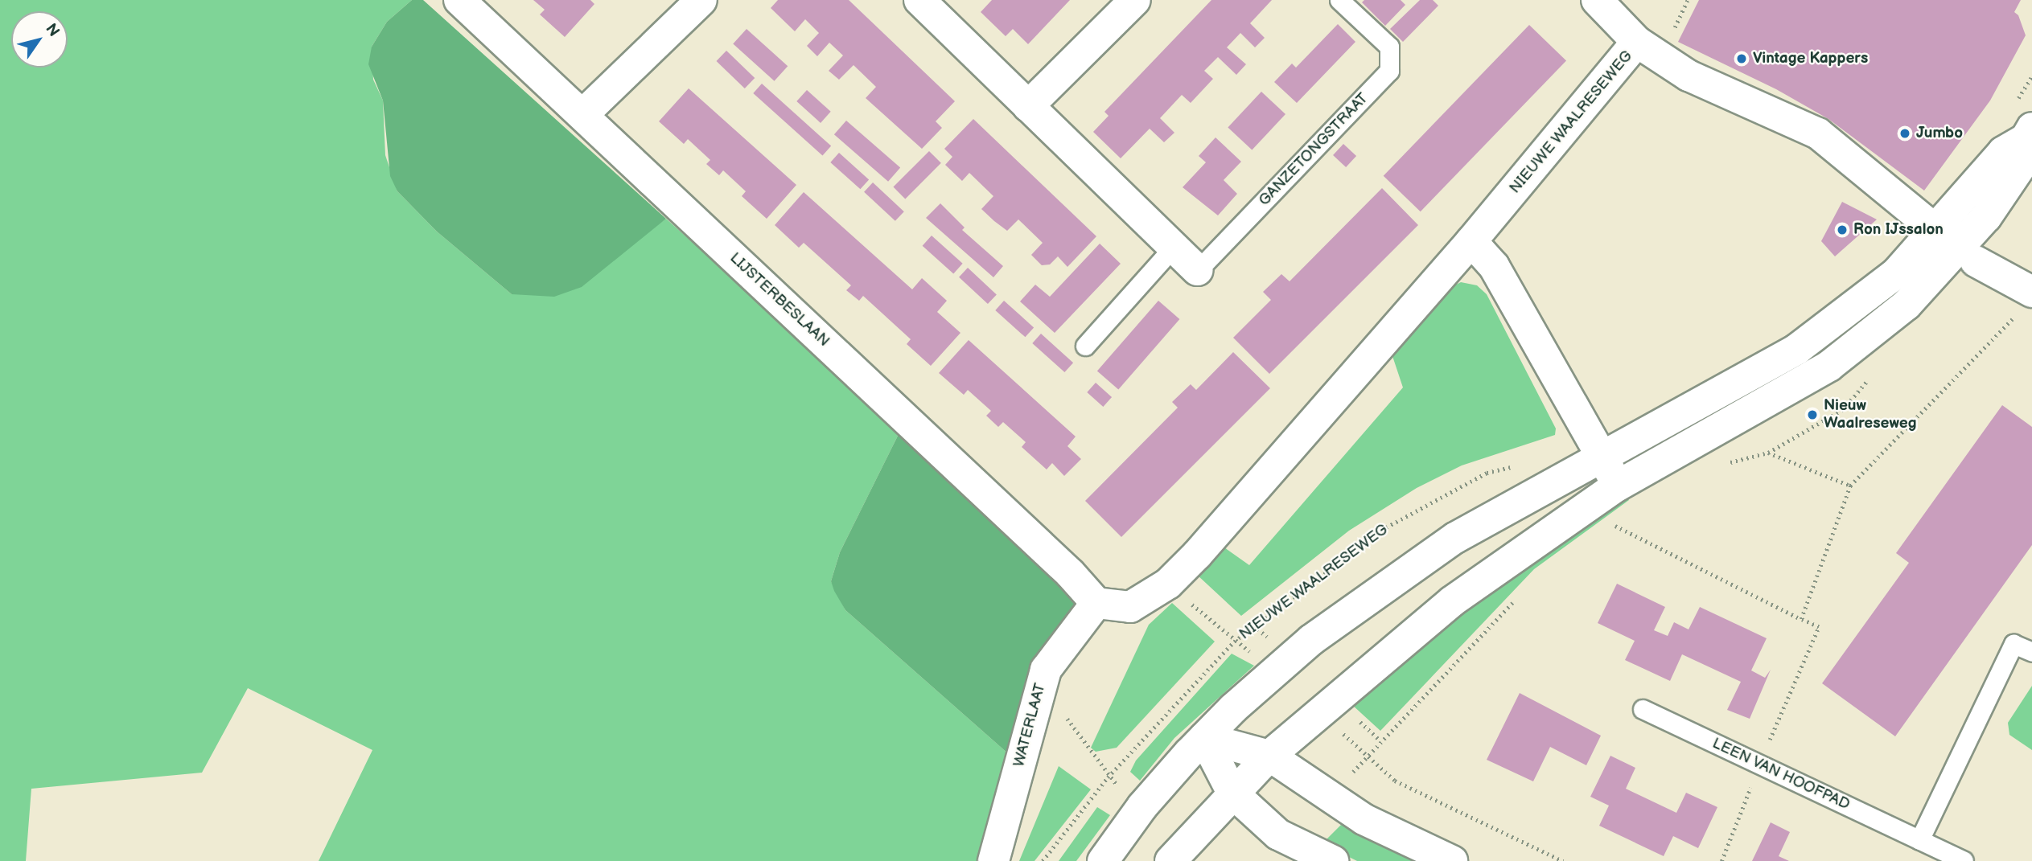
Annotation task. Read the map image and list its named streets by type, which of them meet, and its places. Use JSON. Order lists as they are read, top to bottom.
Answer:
{
  "streets": {
    "street": [
      "NIEUWE WAALRESEWEG",
      "GANZETONGSTRAAT",
      "LIJSTERBESLAAN",
      "WATERLAAT"
    ],
    "lane": ["LEEN VAN HOOFPAD"]
  },
  "crossings": [
    ["NIEUWE WAALRESEWEG", "LIJSTERBESLAAN"],
    ["NIEUWE WAALRESEWEG", "WATERLAAT"],
    ["LIJSTERBESLAAN", "WATERLAAT"]
  ],
  "places": [
    "Vintage Kappers",
    "Jumbo",
    "Ron IJssalon",
    "Nieuw Waalreseweg"
  ],
  "north": "top right"
}
